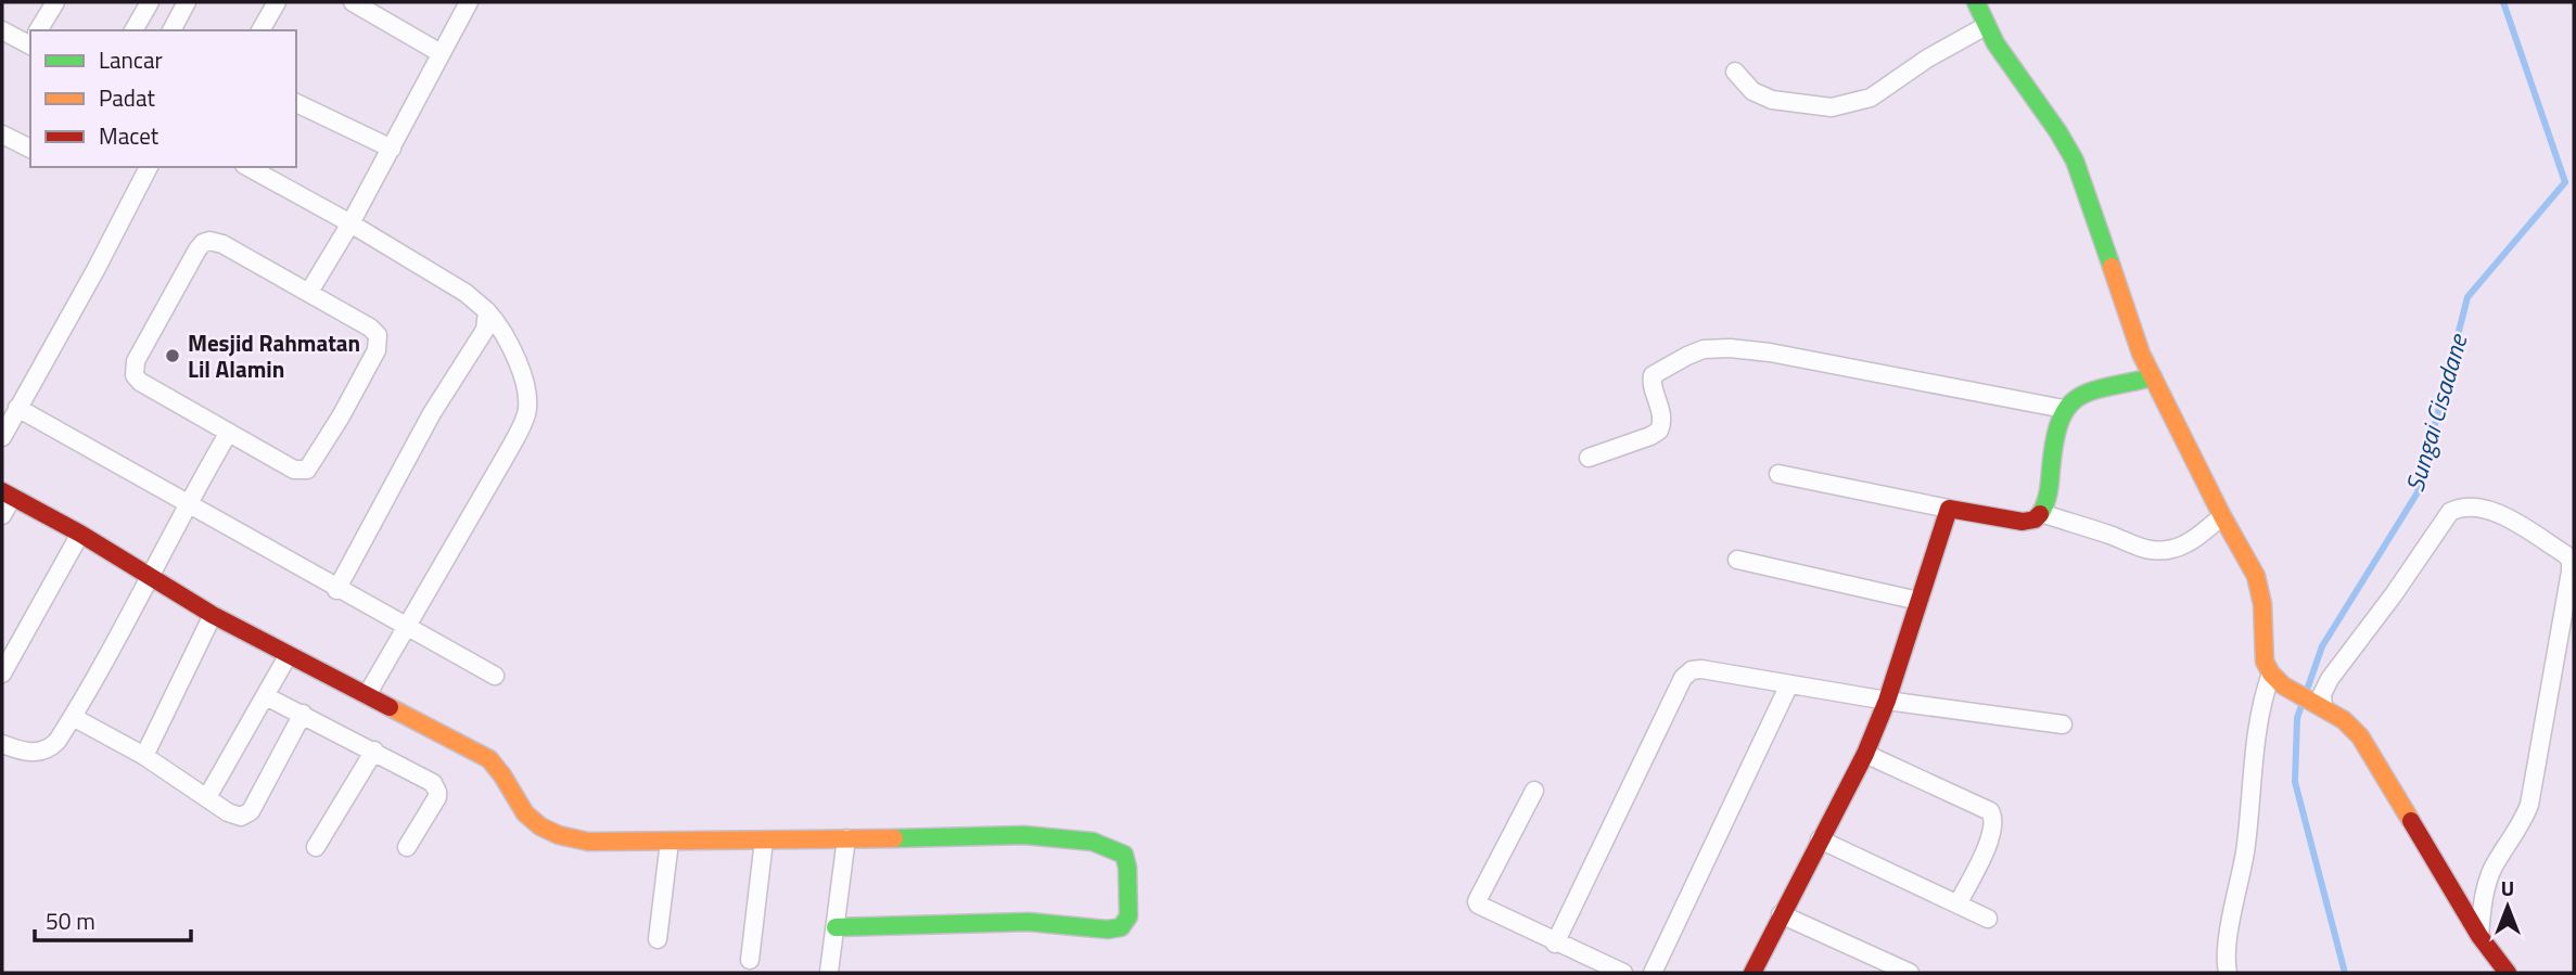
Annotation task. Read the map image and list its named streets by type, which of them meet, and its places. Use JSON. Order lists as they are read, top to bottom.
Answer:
{
  "water": ["Sungai Cisadane"],
  "places": ["Mesjid Rahmatan Lil Alamin"],
  "legend": ["Lancar", "Padat", "Macet"],
  "scale_bar": "50 m",
  "north": "top"
}
